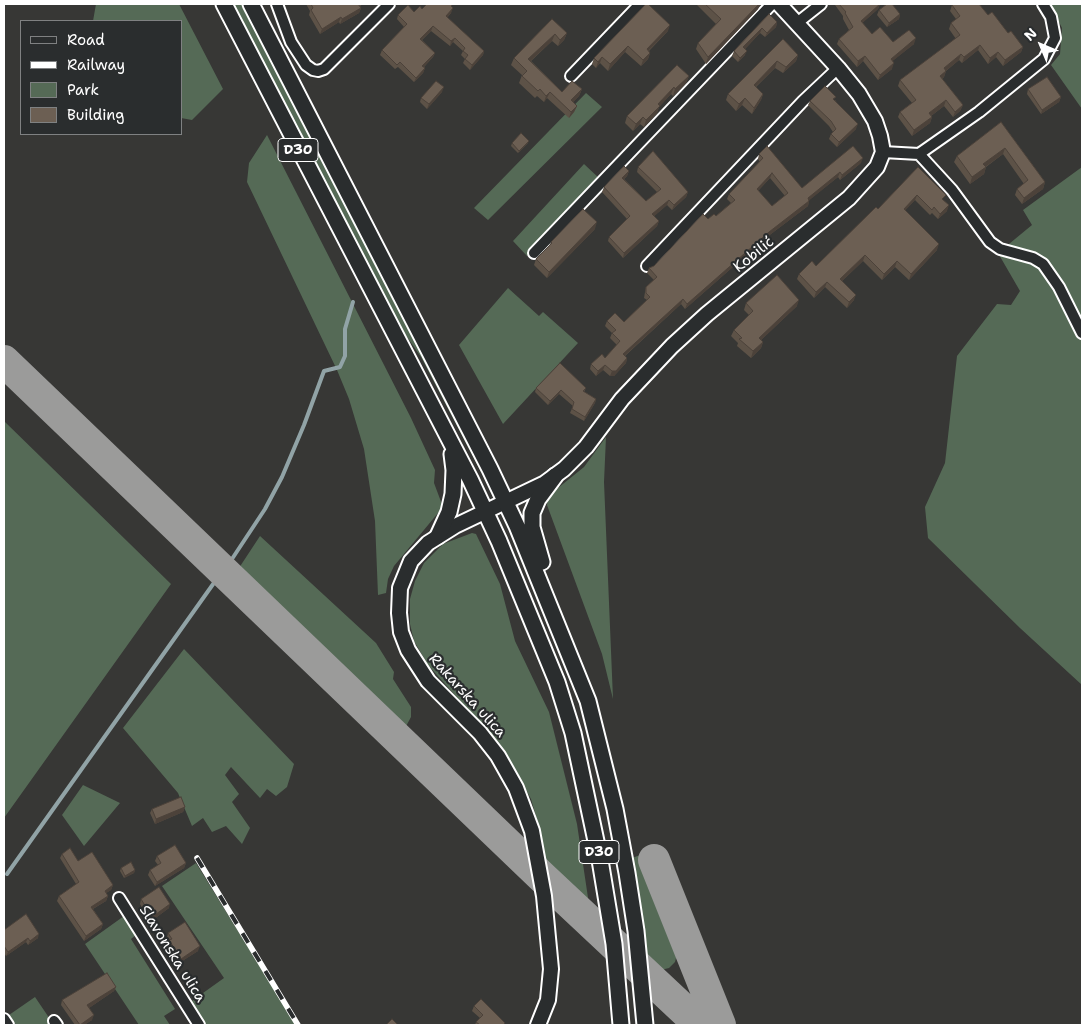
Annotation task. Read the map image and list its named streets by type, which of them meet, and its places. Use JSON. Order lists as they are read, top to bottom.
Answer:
{
  "streets": {
    "main road": ["D30", "Kobilić", "Rakarska ulica"],
    "street": ["Slavonska ulica"]
  },
  "crossings": [
    ["D30", "Kobilić"],
    ["Kobilić", "Rakarska ulica"]
  ],
  "legend": [
    "Road",
    "Railway",
    "Park",
    "Building"
  ],
  "north": "top left"
}
